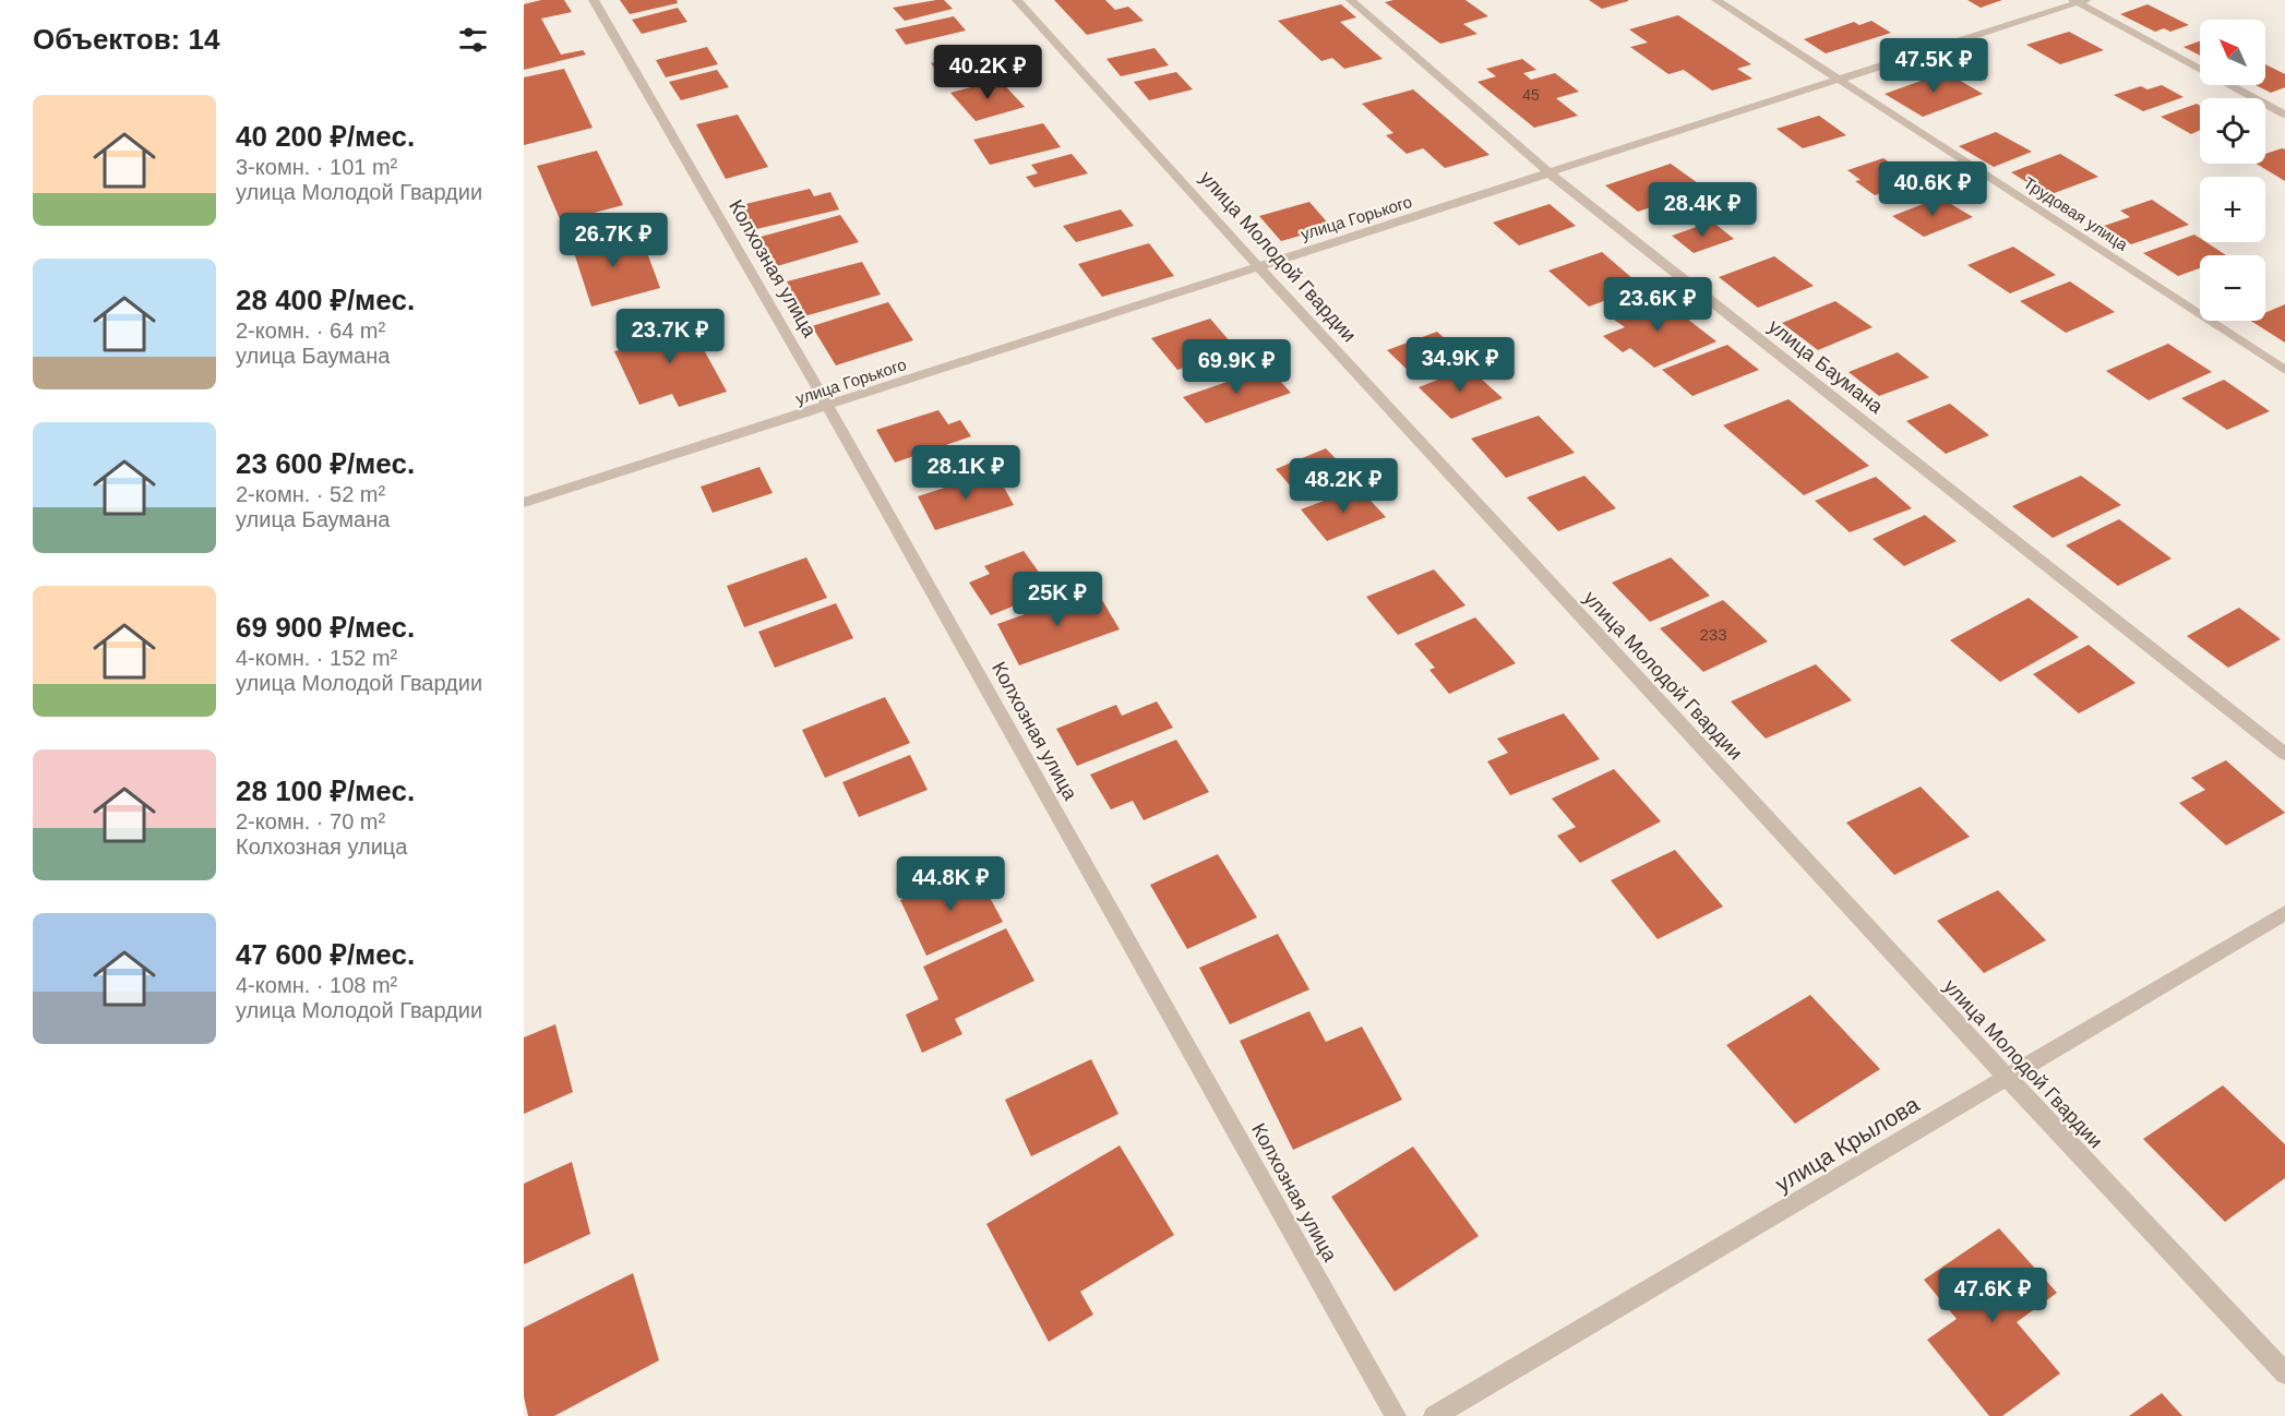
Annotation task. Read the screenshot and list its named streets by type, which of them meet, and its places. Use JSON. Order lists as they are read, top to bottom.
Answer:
{
  "streets": {
    "street": [
      "Трудовая улица",
      "улица Горького",
      "улица Молодой Гвардии",
      "Колхозная улица",
      "улица Баумана",
      "улица Крылова"
    ]
  },
  "crossings": [
    ["Трудовая улица", "улица Горького"],
    ["улица Горького", "улица Молодой Гвардии"],
    ["улица Горького", "Колхозная улица"],
    ["улица Горького", "улица Баумана"],
    ["улица Молодой Гвардии", "улица Крылова"]
  ],
  "house_numbers": ["45", "233"],
  "north": "top left",
  "page": {
    "heading": "Объектов: 14",
    "map_buttons": ["+", "−"],
    "price": [
      "47.5K ₽",
      "40.2K ₽",
      "40.6K ₽",
      "28.4K ₽",
      "26.7K ₽",
      "23.6K ₽",
      "23.7K ₽",
      "34.9K ₽",
      "69.9K ₽",
      "28.1K ₽",
      "48.2K ₽",
      "25K ₽",
      "44.8K ₽",
      "47.6K ₽"
    ],
    "list": [
      {
        "name": "40 200 ₽/мес.",
        "note": "3-комн. · 101 m² · улица Молодой Гвардии"
      },
      {
        "name": "28 400 ₽/мес.",
        "note": "2-комн. · 64 m² · улица Баумана"
      },
      {
        "name": "23 600 ₽/мес.",
        "note": "2-комн. · 52 m² · улица Баумана"
      },
      {
        "name": "69 900 ₽/мес.",
        "note": "4-комн. · 152 m² · улица Молодой Гвардии"
      },
      {
        "name": "28 100 ₽/мес.",
        "note": "2-комн. · 70 m² · Колхозная улица"
      },
      {
        "name": "47 600 ₽/мес.",
        "note": "4-комн. · 108 m² · улица Молодой Гвардии"
      }
    ]
  }
}
